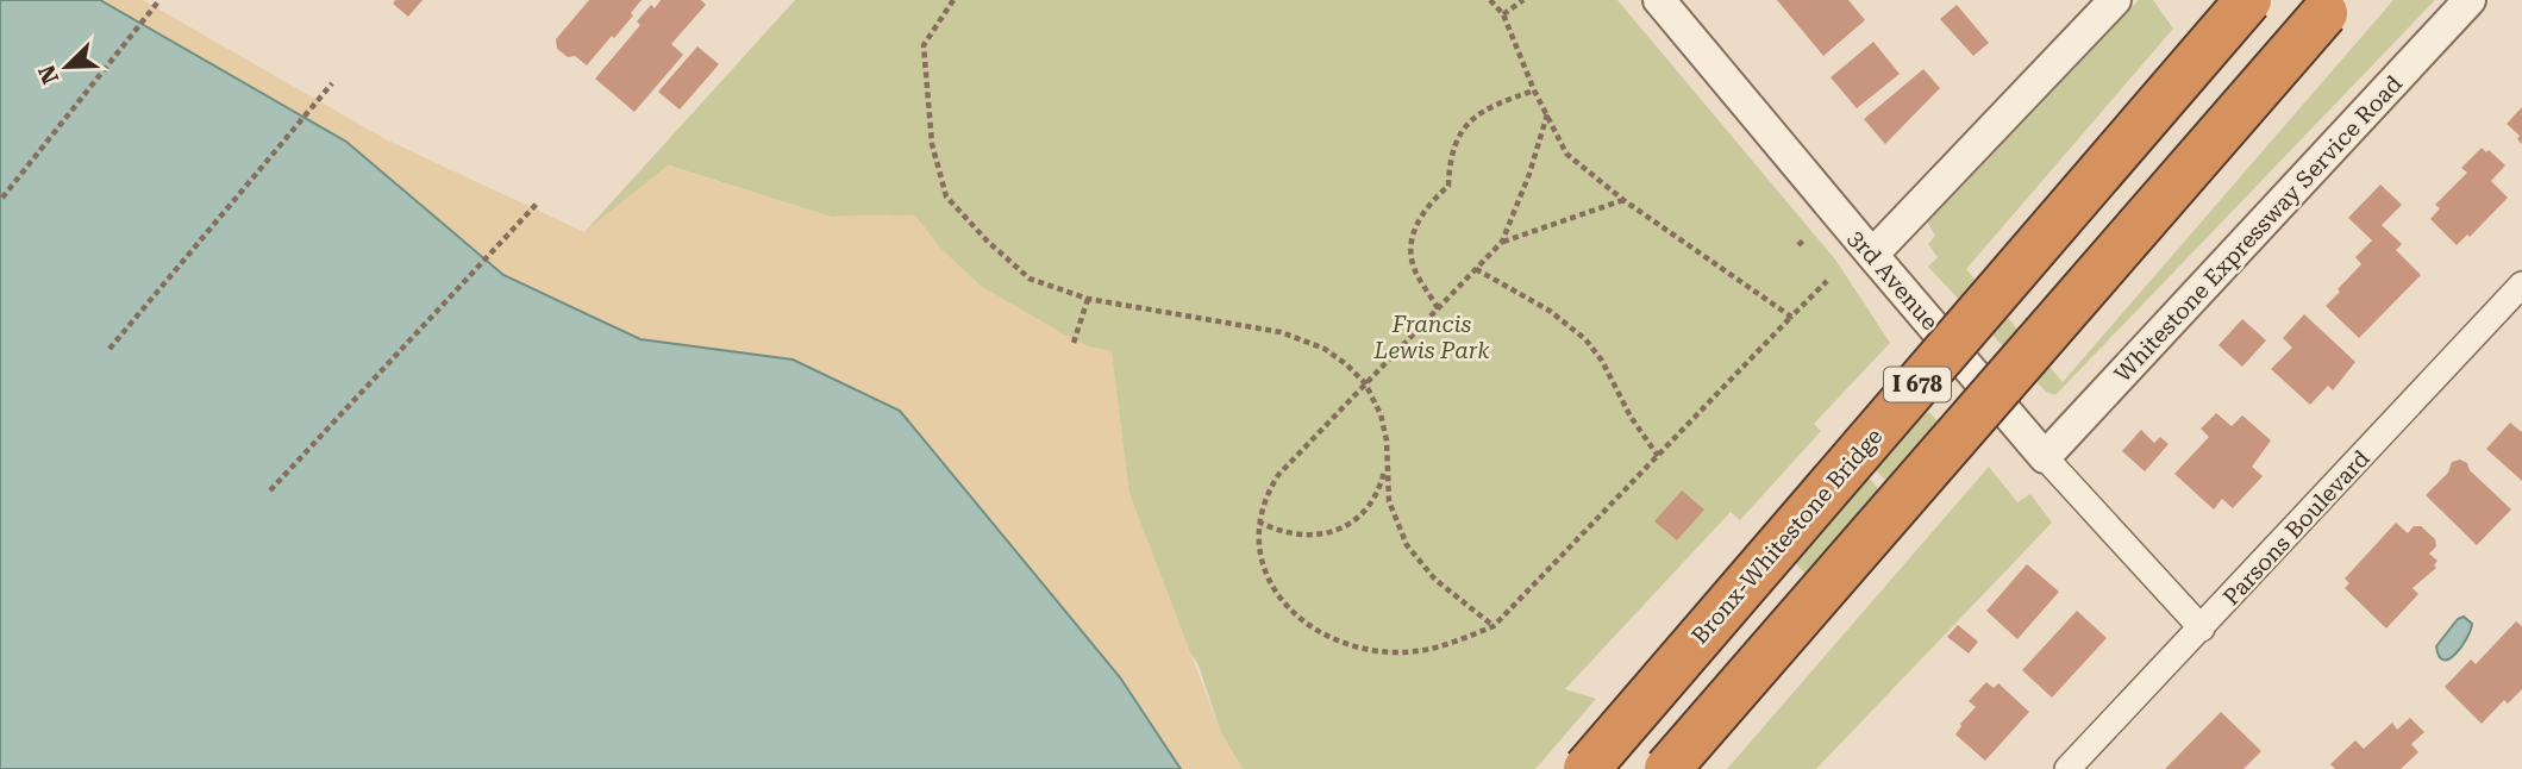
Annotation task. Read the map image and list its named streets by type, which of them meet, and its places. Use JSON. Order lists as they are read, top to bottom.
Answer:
{
  "streets": {
    "highway": ["I 678", "Bronx-Whitestone Bridge"],
    "street": ["Whitestone Expressway Service Road", "3rd Avenue", "Parsons Boulevard"]
  },
  "crossings": [
    ["Whitestone Expressway Service Road", "3rd Avenue"],
    ["3rd Avenue", "Parsons Boulevard"]
  ],
  "parks": ["Francis Lewis Park"],
  "north": "bottom left"
}
